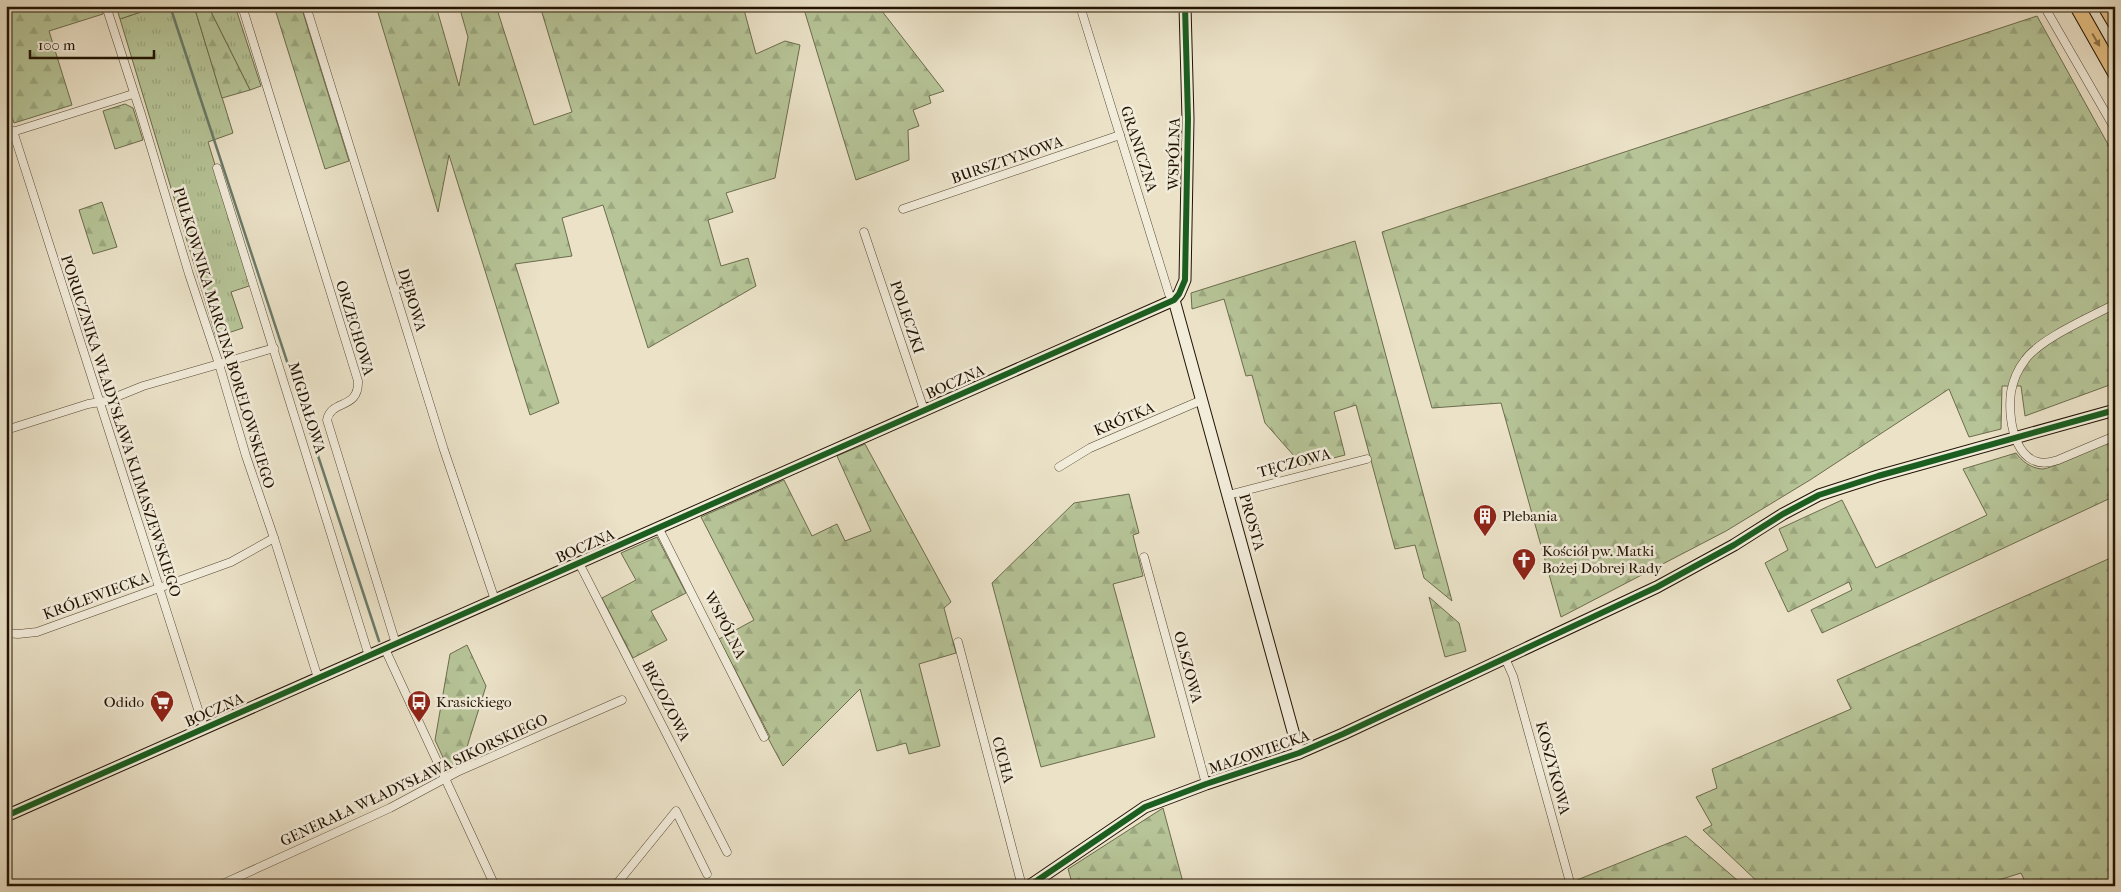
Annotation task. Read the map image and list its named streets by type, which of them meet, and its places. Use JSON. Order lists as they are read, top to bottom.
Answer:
{
  "streets": {
    "street": [
      "GRANICZNA",
      "WSPÓLNA",
      "BURSZTYNOWA",
      "DĘBOWA",
      "POLECZKI",
      "ORZECHOWA",
      "PUŁKOWNIKA MARCINA BORELOWSKIEGO",
      "BOCZNA",
      "MIGDAŁOWA",
      "KRÓTKA",
      "PORUCZNIKA WŁADYSŁAWA KLIMASZEWSKIEGO",
      "TĘCZOWA",
      "PROSTA",
      "KRÓLEWIECKA",
      "OLSZOWA",
      "BRZOZOWA",
      "MAZOWIECKA",
      "CICHA",
      "KOSZYKOWA",
      "GENERAŁA WŁADYSŁAWA SIKORSKIEGO"
    ]
  },
  "crossings": [
    ["GRANICZNA", "WSPÓLNA"],
    ["GRANICZNA", "BURSZTYNOWA"],
    ["GRANICZNA", "BOCZNA"],
    ["GRANICZNA", "PROSTA"],
    ["WSPÓLNA", "BOCZNA"],
    ["WSPÓLNA", "PROSTA"],
    ["DĘBOWA", "BOCZNA"],
    ["POLECZKI", "BOCZNA"],
    ["ORZECHOWA", "BOCZNA"],
    ["PUŁKOWNIKA MARCINA BORELOWSKIEGO", "BOCZNA"],
    ["PUŁKOWNIKA MARCINA BORELOWSKIEGO", "KRÓLEWIECKA"],
    ["BOCZNA", "MIGDAŁOWA"],
    ["BOCZNA", "PORUCZNIKA WŁADYSŁAWA KLIMASZEWSKIEGO"],
    ["BOCZNA", "PROSTA"],
    ["BOCZNA", "BRZOZOWA"],
    ["KRÓTKA", "PROSTA"],
    ["PORUCZNIKA WŁADYSŁAWA KLIMASZEWSKIEGO", "KRÓLEWIECKA"],
    ["TĘCZOWA", "PROSTA"],
    ["PROSTA", "MAZOWIECKA"],
    ["OLSZOWA", "MAZOWIECKA"],
    ["MAZOWIECKA", "KOSZYKOWA"]
  ],
  "places": {
    "building": ["Plebania"],
    "church": ["Kościół pw. Matki Bożej Dobrej Rady"],
    "supermarket": ["Odido"],
    "bus stop": ["Krasickiego"]
  },
  "scale_bar": "100 m"
}
